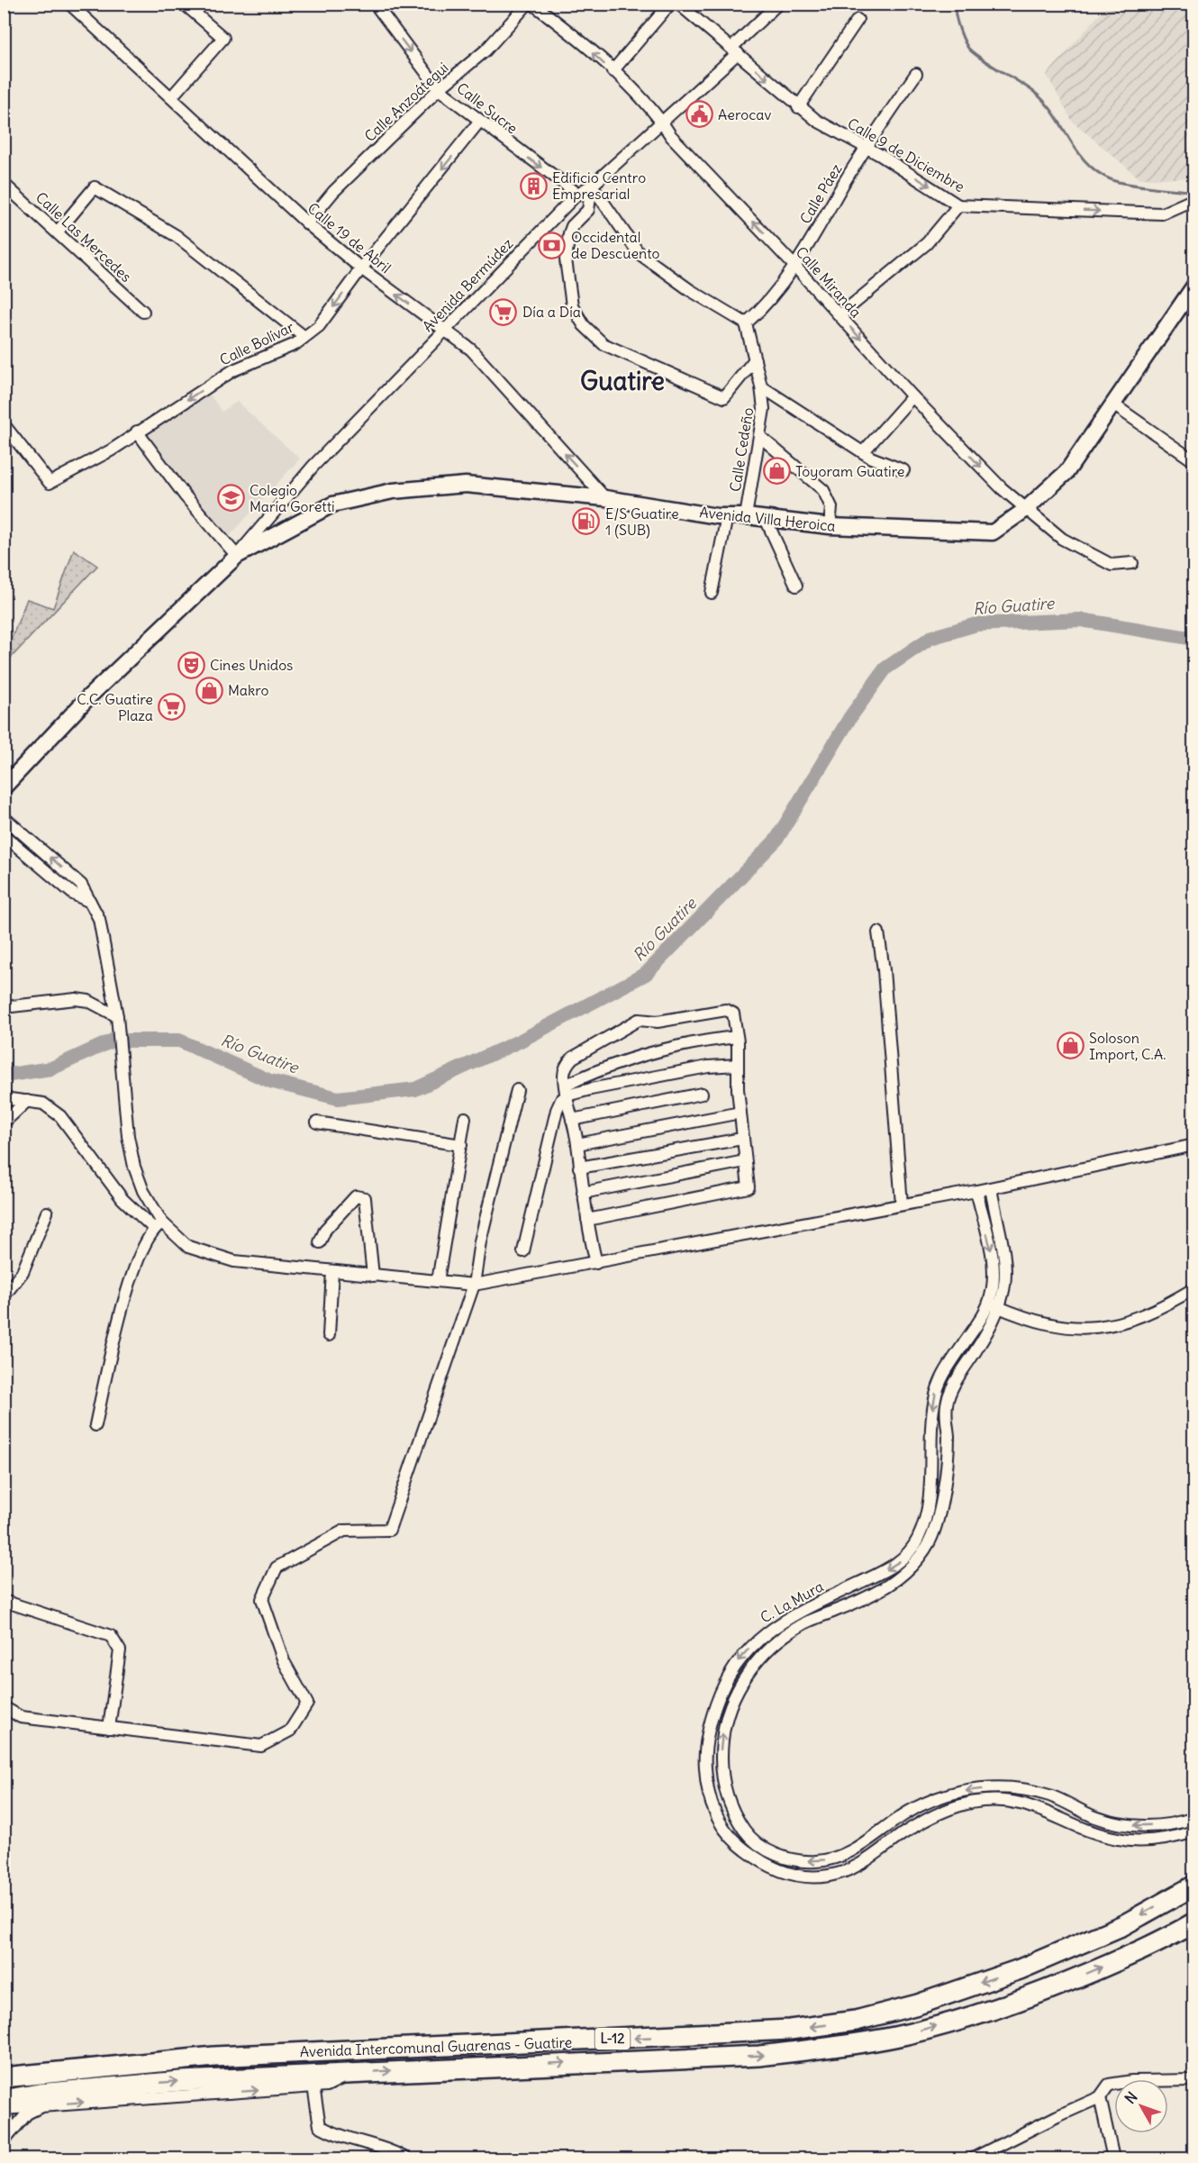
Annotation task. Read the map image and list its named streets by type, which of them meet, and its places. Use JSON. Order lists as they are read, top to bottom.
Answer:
{
  "streets": {
    "highway": ["L-12", "Avenida Intercomunal Guarenas - Guatire"],
    "main road": ["Avenida Villa Heroica"],
    "street": [
      "Calle Anzoátegui",
      "Calle Sucre",
      "Calle 9 de Diciembre",
      "Calle Páez",
      "Calle Las Mercedes",
      "Calle 19 de Abril",
      "Calle Miranda",
      "Avenida Bermúdez",
      "Calle Bolívar",
      "Calle Cedeño",
      "C. La Mura"
    ]
  },
  "crossings": [
    ["Calle Anzoátegui", "Calle Sucre"],
    ["Calle Anzoátegui", "Calle 19 de Abril"],
    ["Calle Sucre", "Avenida Bermúdez"],
    ["Calle Sucre", "Calle Bolívar"],
    ["Calle 9 de Diciembre", "Calle Páez"],
    ["Calle 9 de Diciembre", "Avenida Bermúdez"],
    ["Calle Páez", "Calle Miranda"],
    ["Calle Páez", "Calle Cedeño"],
    ["Calle 19 de Abril", "Avenida Bermúdez"],
    ["Calle 19 de Abril", "Calle Bolívar"],
    ["Calle 19 de Abril", "Avenida Villa Heroica"],
    ["Calle Miranda", "Avenida Bermúdez"],
    ["Calle Miranda", "Avenida Villa Heroica"],
    ["Avenida Bermúdez", "Avenida Villa Heroica"],
    ["Calle Cedeño", "Avenida Villa Heroica"]
  ],
  "one_way": [
    "Calle Sucre",
    "Calle 9 de Diciembre",
    "Calle 19 de Abril",
    "Calle Bolívar"
  ],
  "districts": ["Guatire"],
  "water": ["Río Guatire"],
  "places": {
    "public building": ["Aerocav"],
    "building": ["Edificio Centro Empresarial"],
    "bank": ["Occidental de Descuento"],
    "supermarket": ["Día a Día", "C.C. Guatire Plaza"],
    "shop": ["Toyoram Guatire", "Makro", "Soloson Import, C.A."],
    "school or university": ["Colegio María Goretti"],
    "fuel station": ["E/S Guatire 1 (SUB)"],
    "theatre": ["Cines Unidos"]
  },
  "north": "top left"
}
